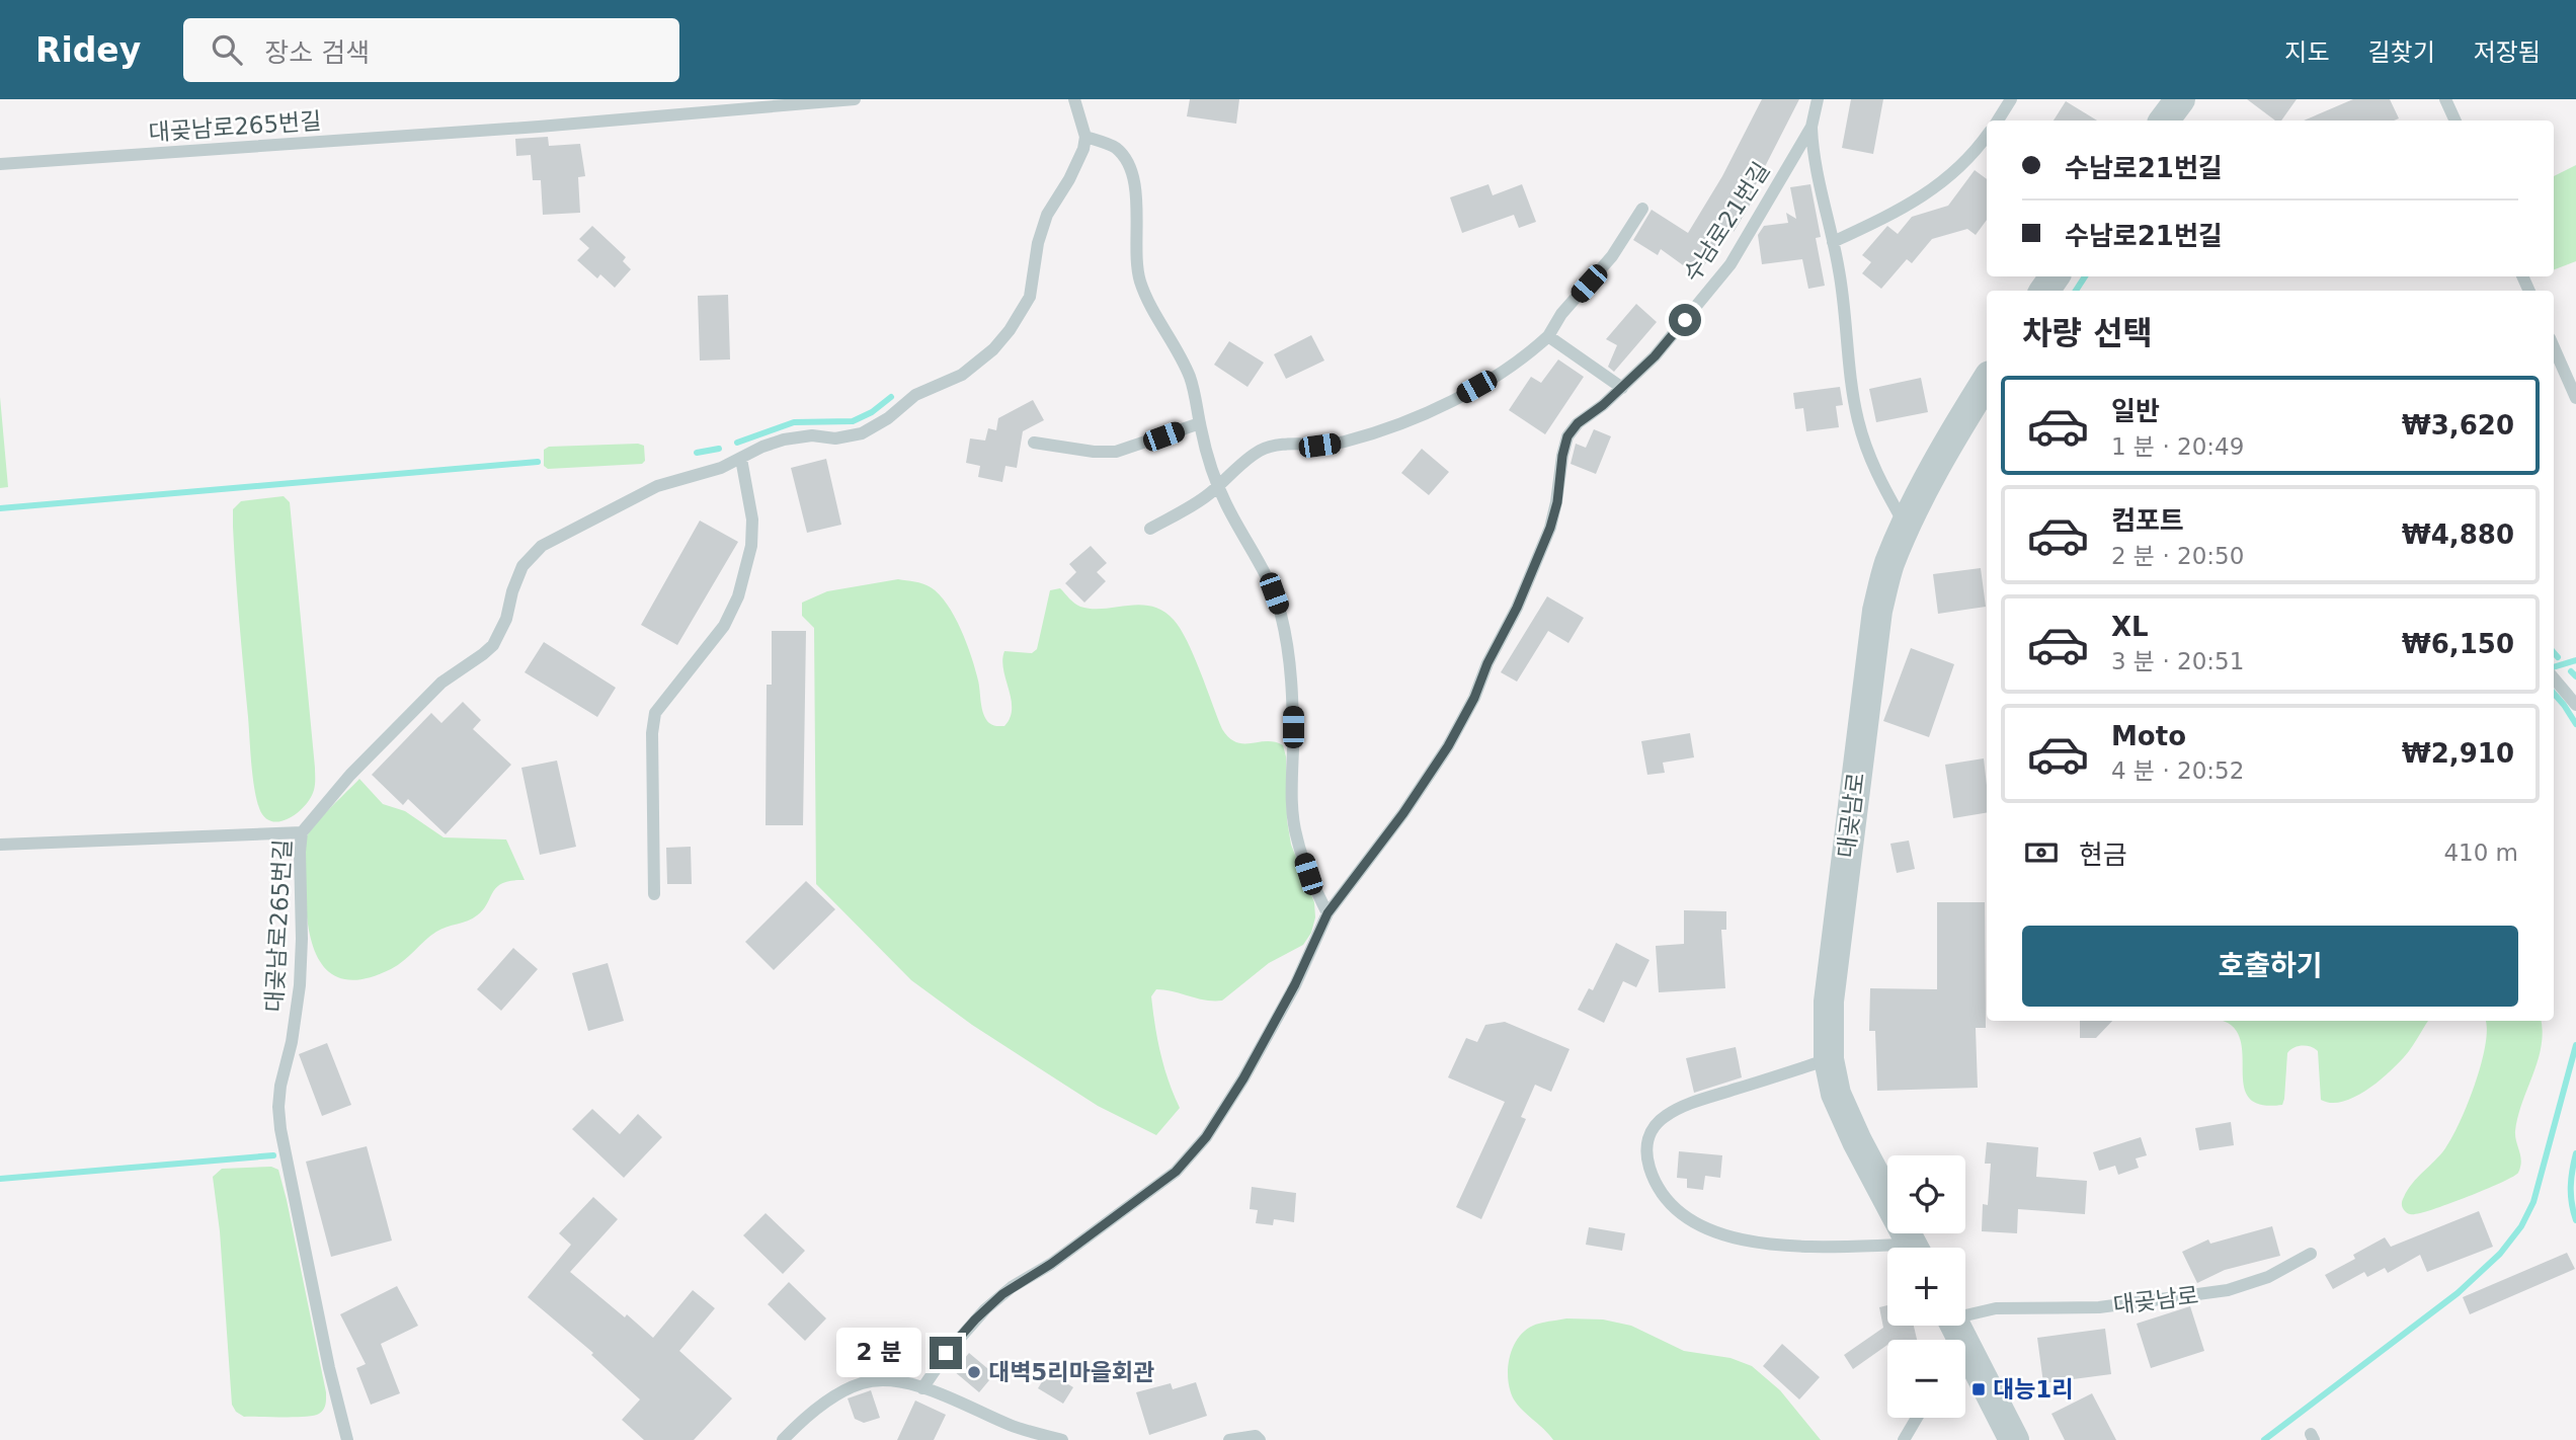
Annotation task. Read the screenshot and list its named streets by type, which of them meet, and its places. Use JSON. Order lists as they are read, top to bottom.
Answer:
{
  "streets": {
    "street": ["대곶남로"],
    "lane": ["대곶남로265번길", "수남로21번길"]
  },
  "places": {
    "other": ["대벽5리마을회관"],
    "transit": ["대능1리"]
  },
  "page": {
    "header": "Ridey",
    "search": "장소 검색",
    "nav": ["지도", "길찾기", "저장됨"],
    "banner": ["수남로21번길", "수남로21번길"],
    "heading": "차량 선택",
    "list": [
      {
        "name": "일반",
        "note": "1 분 · 20:49",
        "value": "₩3,620"
      },
      {
        "name": "컴포트",
        "note": "2 분 · 20:50",
        "value": "₩4,880"
      },
      {
        "name": "XL",
        "note": "3 분 · 20:51",
        "value": "₩6,150"
      },
      {
        "name": "Moto",
        "note": "4 분 · 20:52",
        "value": "₩2,910"
      }
    ],
    "pay": ["현금", "410 m"],
    "buttons": "호출하기",
    "map_buttons": ["+", "−"],
    "bubble": "2 분"
  }
}
